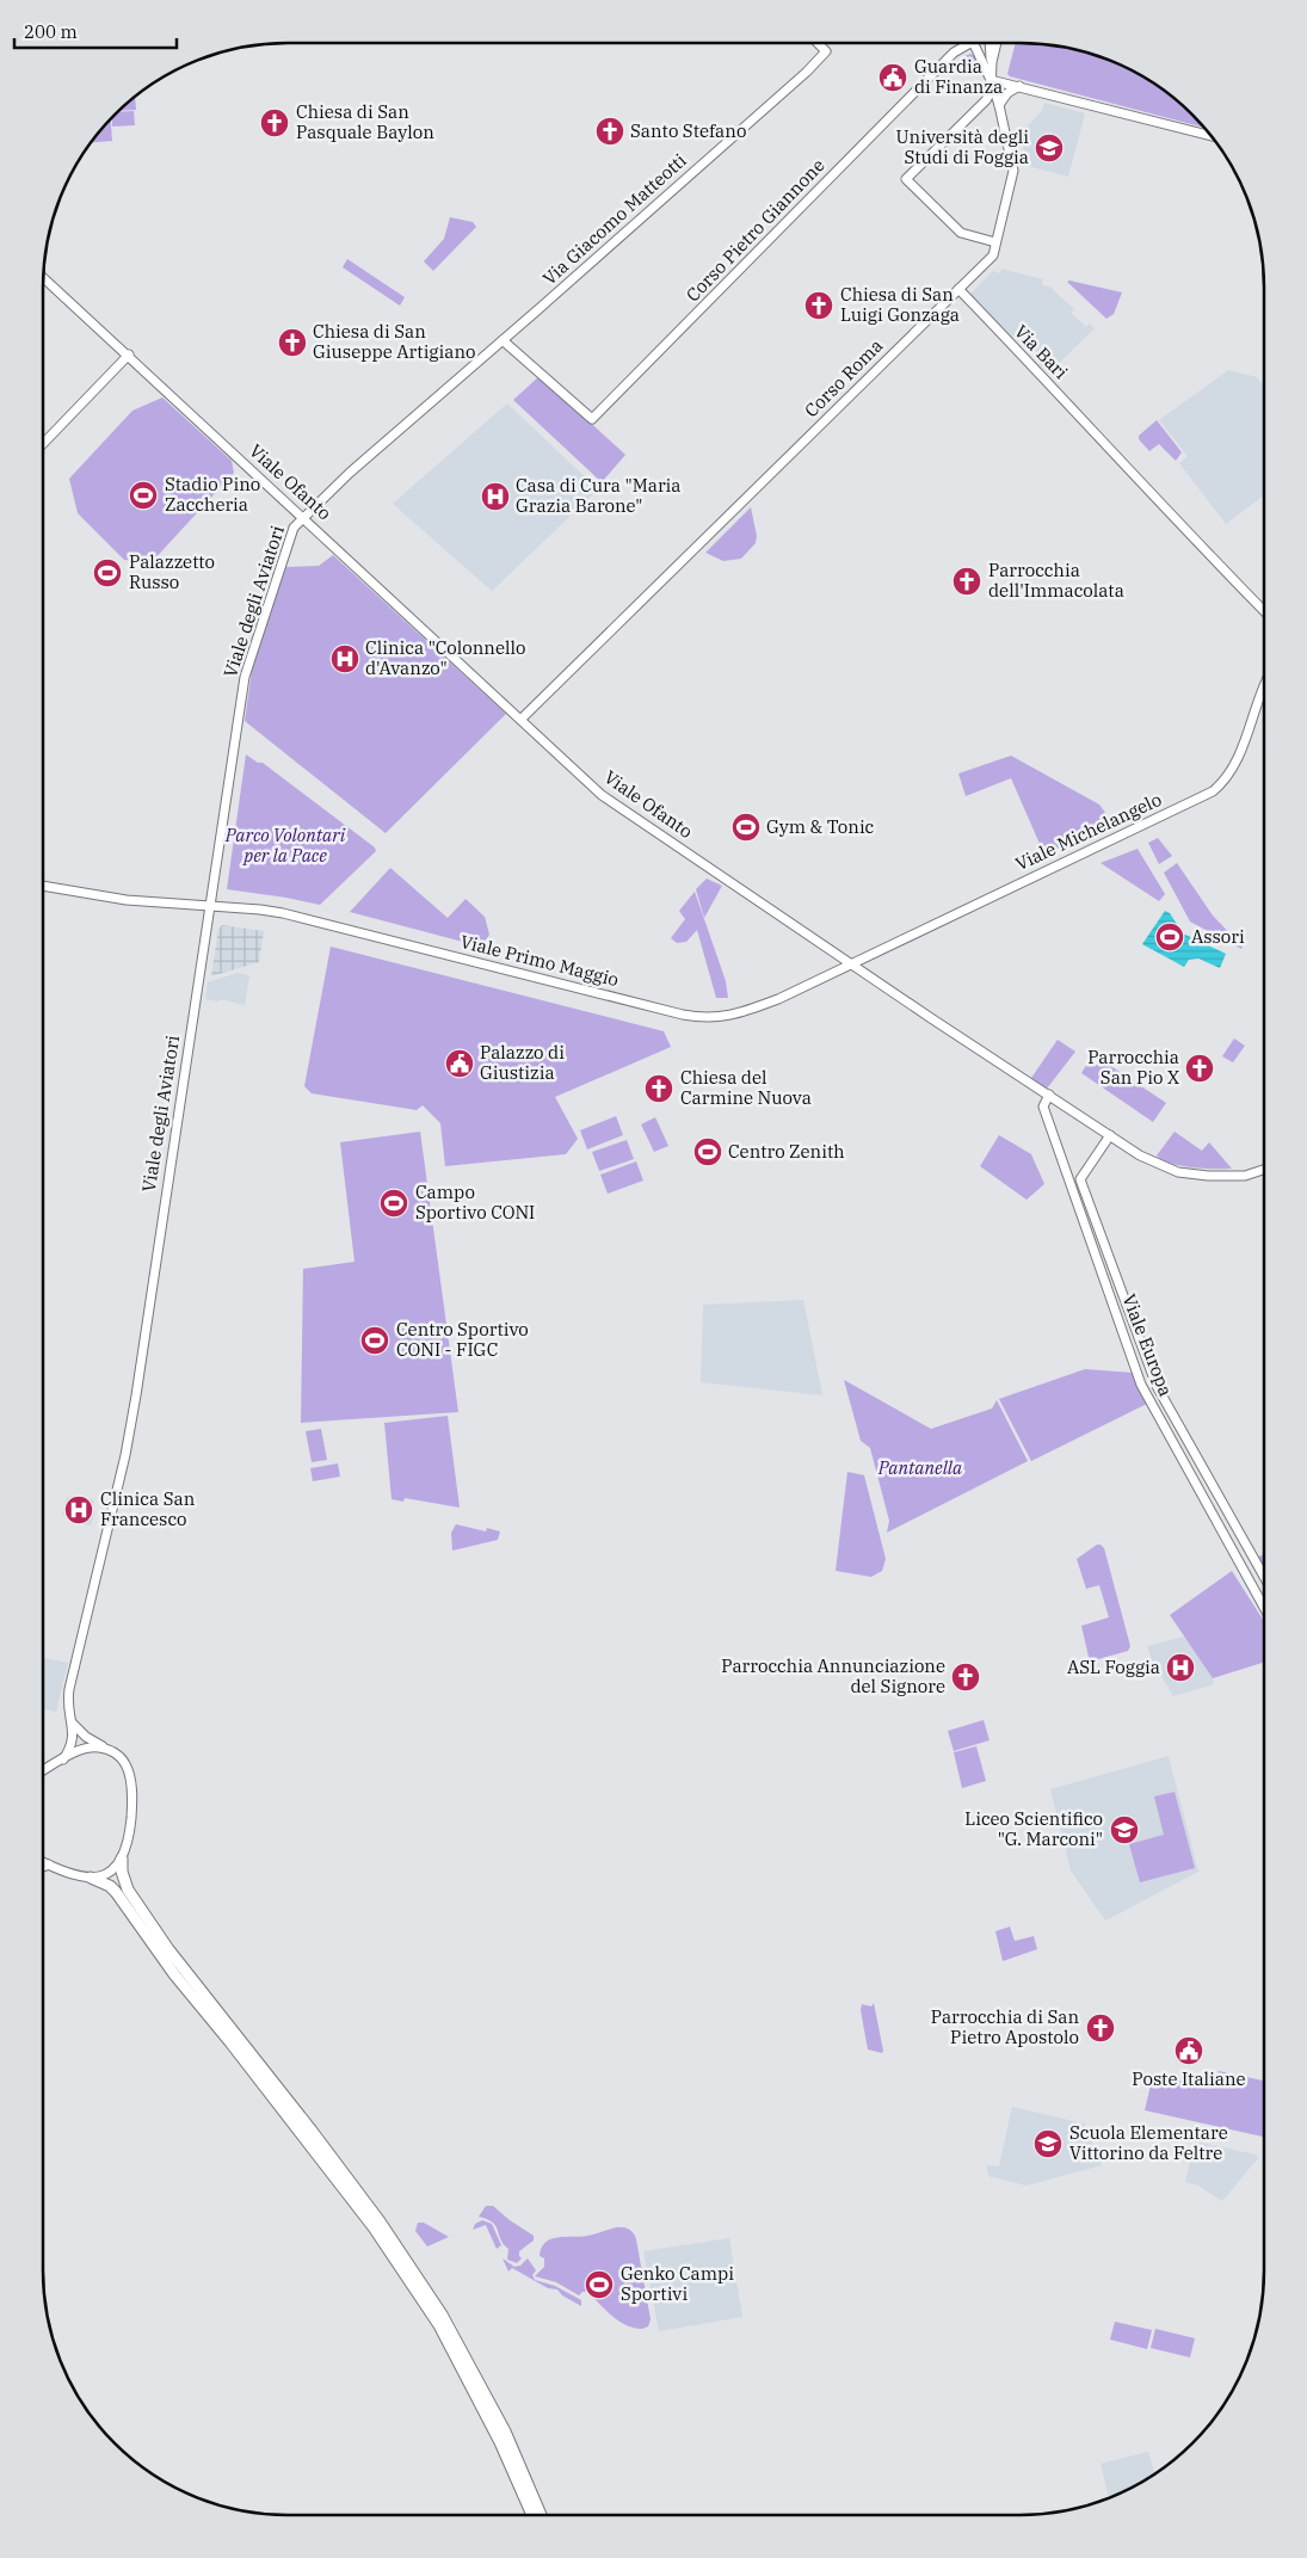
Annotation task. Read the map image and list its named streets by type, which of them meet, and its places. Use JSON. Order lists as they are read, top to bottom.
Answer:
{
  "streets": {
    "street": [
      "Via Giacomo Matteotti",
      "Corso Pietro Giannone",
      "Via Bari",
      "Corso Roma",
      "Viale Ofanto",
      "Viale degli Aviatori",
      "Viale Michelangelo",
      "Viale Primo Maggio",
      "Viale Europa"
    ]
  },
  "crossings": [
    ["Via Giacomo Matteotti", "Corso Pietro Giannone"],
    ["Via Giacomo Matteotti", "Viale Ofanto"],
    ["Via Giacomo Matteotti", "Viale degli Aviatori"],
    ["Via Bari", "Corso Roma"],
    ["Corso Roma", "Viale Ofanto"],
    ["Viale Ofanto", "Viale degli Aviatori"],
    ["Viale Ofanto", "Viale Michelangelo"],
    ["Viale Ofanto", "Viale Primo Maggio"],
    ["Viale Ofanto", "Viale Europa"],
    ["Viale degli Aviatori", "Viale Primo Maggio"],
    ["Viale Michelangelo", "Viale Primo Maggio"]
  ],
  "parks": ["Parco Volontari per la Pace", "Pantanella"],
  "places": {
    "public building": ["Guardia di Finanza", "Palazzo di Giustizia", "Poste Italiane"],
    "church": [
      "Chiesa di San Pasquale Baylon",
      "Santo Stefano",
      "Chiesa di San Luigi Gonzaga",
      "Chiesa di San Giuseppe Artigiano",
      "Parrocchia dell'Immacolata",
      "Parrocchia San Pio X",
      "Chiesa del Carmine Nuova",
      "Parrocchia Annunciazione del Signore",
      "Parrocchia di San Pietro Apostolo"
    ],
    "school or university": ["Università degli Studi di Foggia", "Liceo Scientifico \"G. Marconi\"", "Scuola Elementare Vittorino da Feltre"],
    "sports": [
      "Stadio Pino Zaccheria",
      "Palazzetto Russo",
      "Gym & Tonic",
      "Assori",
      "Centro Zenith",
      "Campo Sportivo CONI",
      "Centro Sportivo CONI - FIGC",
      "Genko Campi Sportivi"
    ],
    "hospital": [
      "Casa di Cura \"Maria Grazia Barone\"",
      "Clinica \"Colonnello d'Avanzo\"",
      "Clinica San Francesco",
      "ASL Foggia"
    ]
  },
  "scale_bar": "200 m"
}
